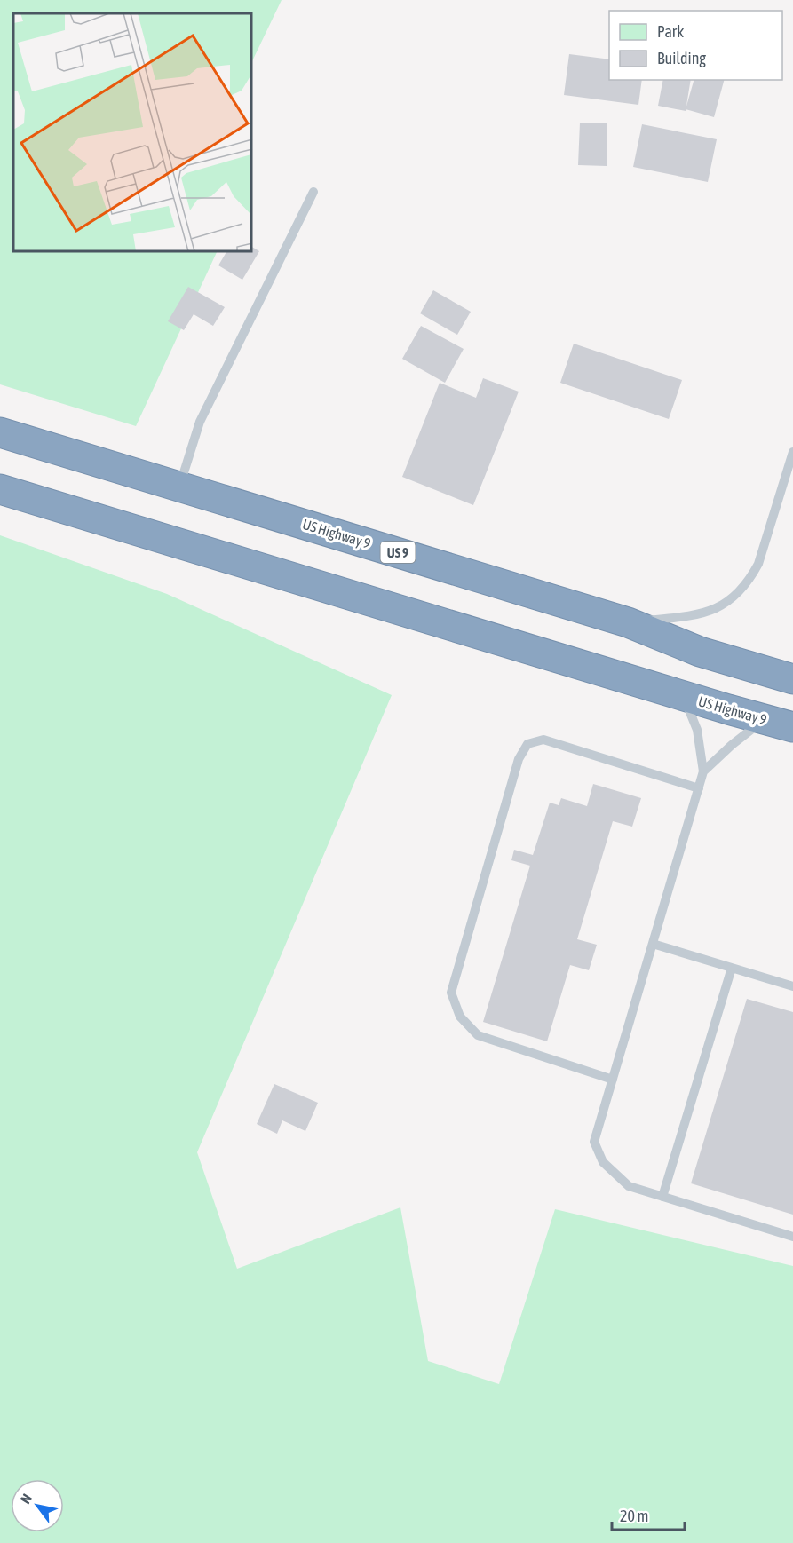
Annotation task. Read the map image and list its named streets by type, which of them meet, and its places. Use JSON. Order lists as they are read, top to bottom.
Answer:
{
  "streets": {
    "highway": ["US Highway 9", "US 9"]
  },
  "legend": ["Park", "Building"],
  "scale_bar": "20 m",
  "north": "top left"
}
